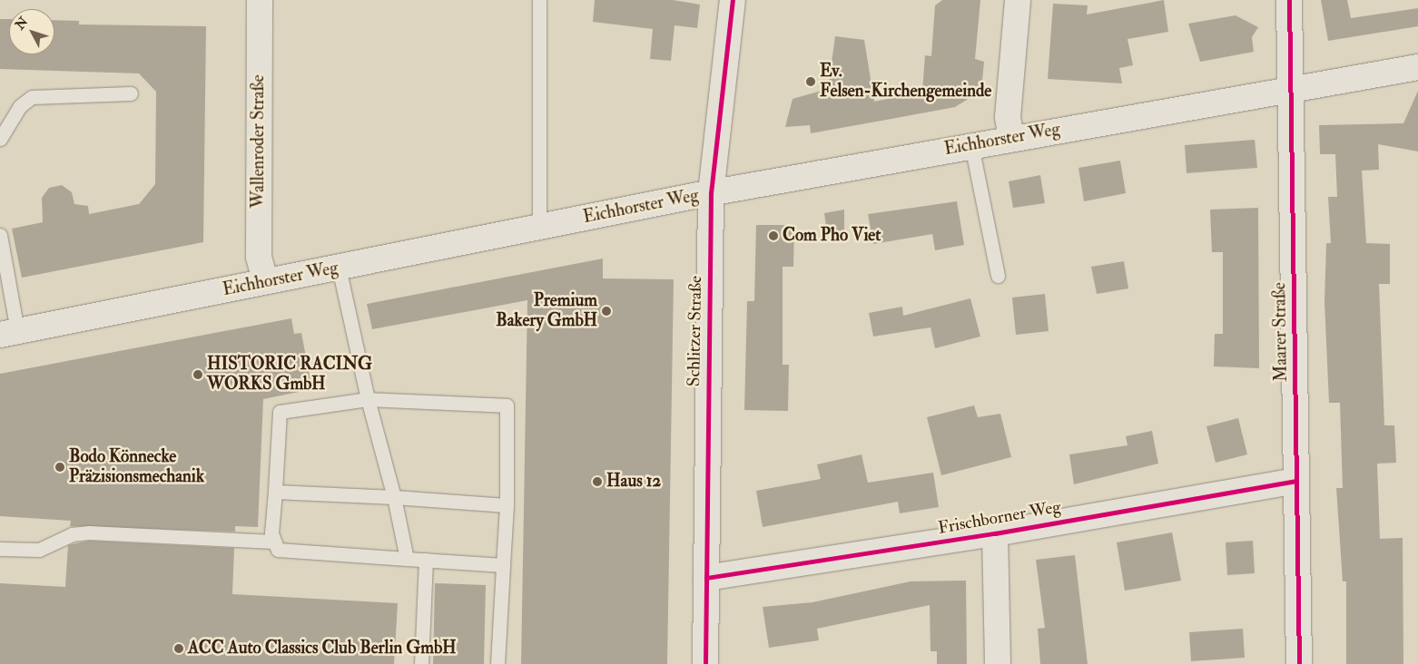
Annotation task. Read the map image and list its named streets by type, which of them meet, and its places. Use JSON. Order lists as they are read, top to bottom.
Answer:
{
  "streets": {
    "street": [
      "Eichhorster Weg",
      "Wallenroder Straße",
      "Schlitzer Straße",
      "Maarer Straße",
      "Frischborner Weg"
    ]
  },
  "crossings": [
    ["Eichhorster Weg", "Wallenroder Straße"],
    ["Eichhorster Weg", "Schlitzer Straße"],
    ["Eichhorster Weg", "Maarer Straße"],
    ["Schlitzer Straße", "Frischborner Weg"],
    ["Maarer Straße", "Frischborner Weg"]
  ],
  "places": [
    "Ev. Felsen-Kirchengemeinde",
    "Com Pho Viet",
    "Premium Bakery GmbH",
    "HISTORIC RACING WORKS GmbH",
    "Bodo Könnecke Präzisionsmechanik",
    "Haus 12",
    "ACC Auto Classics Club Berlin GmbH"
  ],
  "north": "top left"
}
